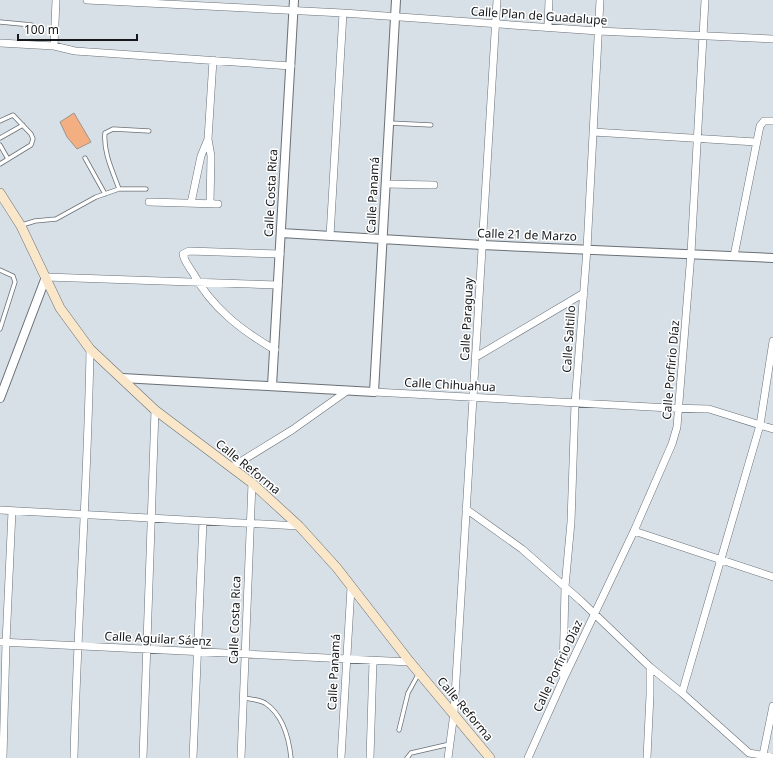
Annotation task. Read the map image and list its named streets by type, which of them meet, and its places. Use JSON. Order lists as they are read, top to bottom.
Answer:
{
  "streets": {
    "main road": ["Calle Reforma"],
    "street": [
      "Calle Plan de Guadalupe",
      "Calle Costa Rica",
      "Calle Panamá",
      "Calle 21 de Marzo",
      "Calle Paraguay",
      "Calle Saltillo",
      "Calle Porfirio Díaz",
      "Calle Chihuahua",
      "Calle Aguilar Sáenz"
    ]
  },
  "crossings": [
    ["Calle Plan de Guadalupe", "Calle Costa Rica"],
    ["Calle Plan de Guadalupe", "Calle Panamá"],
    ["Calle Plan de Guadalupe", "Calle Paraguay"],
    ["Calle Plan de Guadalupe", "Calle Saltillo"],
    ["Calle Plan de Guadalupe", "Calle Porfirio Díaz"],
    ["Calle Costa Rica", "Calle 21 de Marzo"],
    ["Calle Costa Rica", "Calle Chihuahua"],
    ["Calle Costa Rica", "Calle Reforma"],
    ["Calle Costa Rica", "Calle Aguilar Sáenz"],
    ["Calle Panamá", "Calle 21 de Marzo"],
    ["Calle Panamá", "Calle Chihuahua"],
    ["Calle Panamá", "Calle Reforma"],
    ["Calle Panamá", "Calle Aguilar Sáenz"],
    ["Calle 21 de Marzo", "Calle Paraguay"],
    ["Calle 21 de Marzo", "Calle Saltillo"],
    ["Calle 21 de Marzo", "Calle Porfirio Díaz"],
    ["Calle Paraguay", "Calle Chihuahua"],
    ["Calle Paraguay", "Calle Reforma"],
    ["Calle Saltillo", "Calle Porfirio Díaz"],
    ["Calle Saltillo", "Calle Chihuahua"],
    ["Calle Porfirio Díaz", "Calle Chihuahua"],
    ["Calle Chihuahua", "Calle Reforma"],
    ["Calle Reforma", "Calle Aguilar Sáenz"]
  ],
  "scale_bar": "100 m"
}
